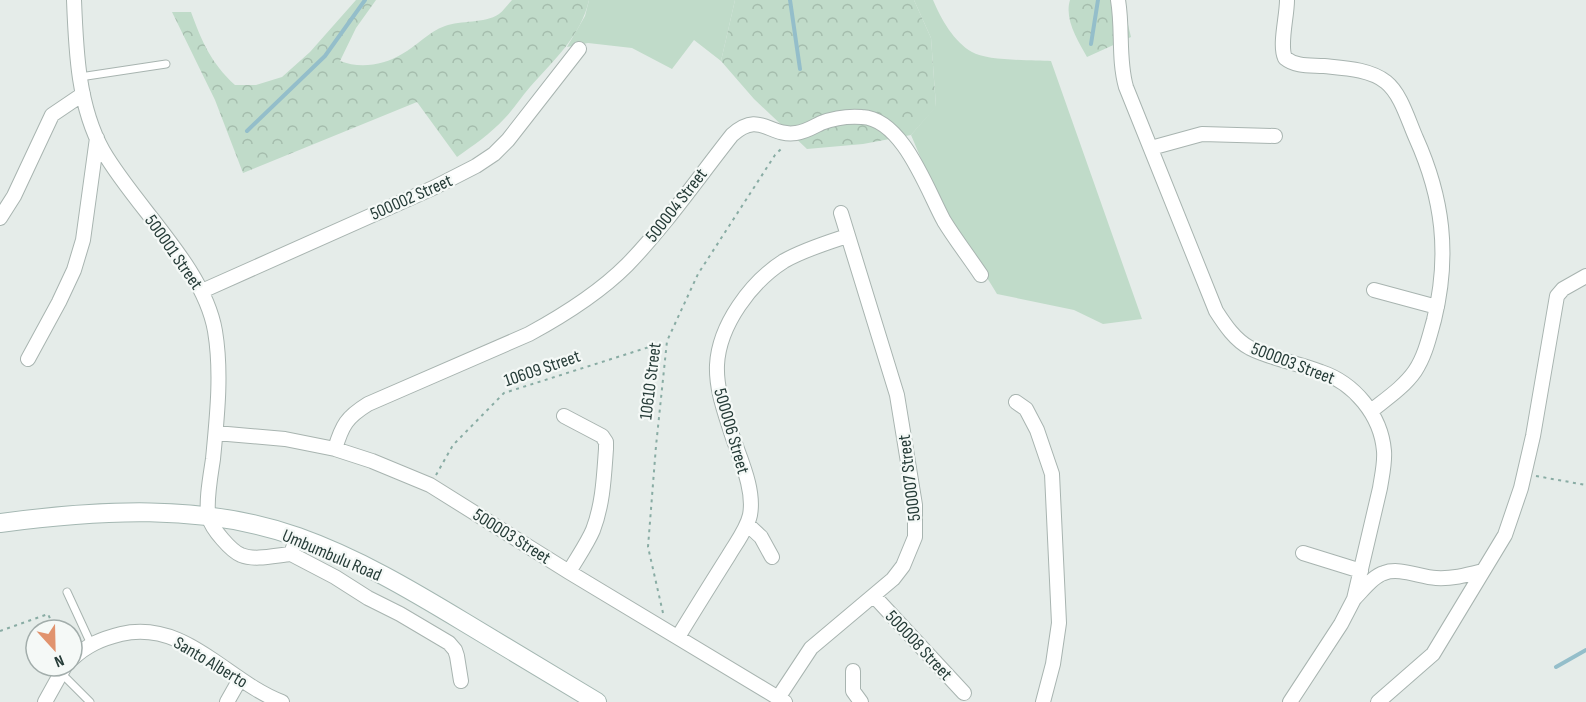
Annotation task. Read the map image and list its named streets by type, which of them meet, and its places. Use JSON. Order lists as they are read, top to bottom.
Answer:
{
  "streets": {
    "main road": ["Umbumbulu Road"],
    "street": [
      "500002 Street",
      "500004 Street",
      "500001 Street",
      "500003 Street",
      "500006 Street",
      "500007 Street",
      "500008 Street",
      "Santo Alberto"
    ],
    "path": ["10609 Street", "10610 Street"]
  },
  "crossings": [
    ["500002 Street", "500001 Street"],
    ["500004 Street", "500003 Street"],
    ["500004 Street", "10610 Street"],
    ["500001 Street", "500003 Street"],
    ["500001 Street", "Umbumbulu Road"],
    ["500003 Street", "10609 Street"],
    ["500003 Street", "10610 Street"],
    ["500003 Street", "500006 Street"],
    ["500003 Street", "500007 Street"],
    ["10609 Street", "10610 Street"],
    ["10610 Street", "500006 Street"],
    ["500006 Street", "500007 Street"],
    ["500007 Street", "500008 Street"]
  ],
  "north": "bottom"
}
